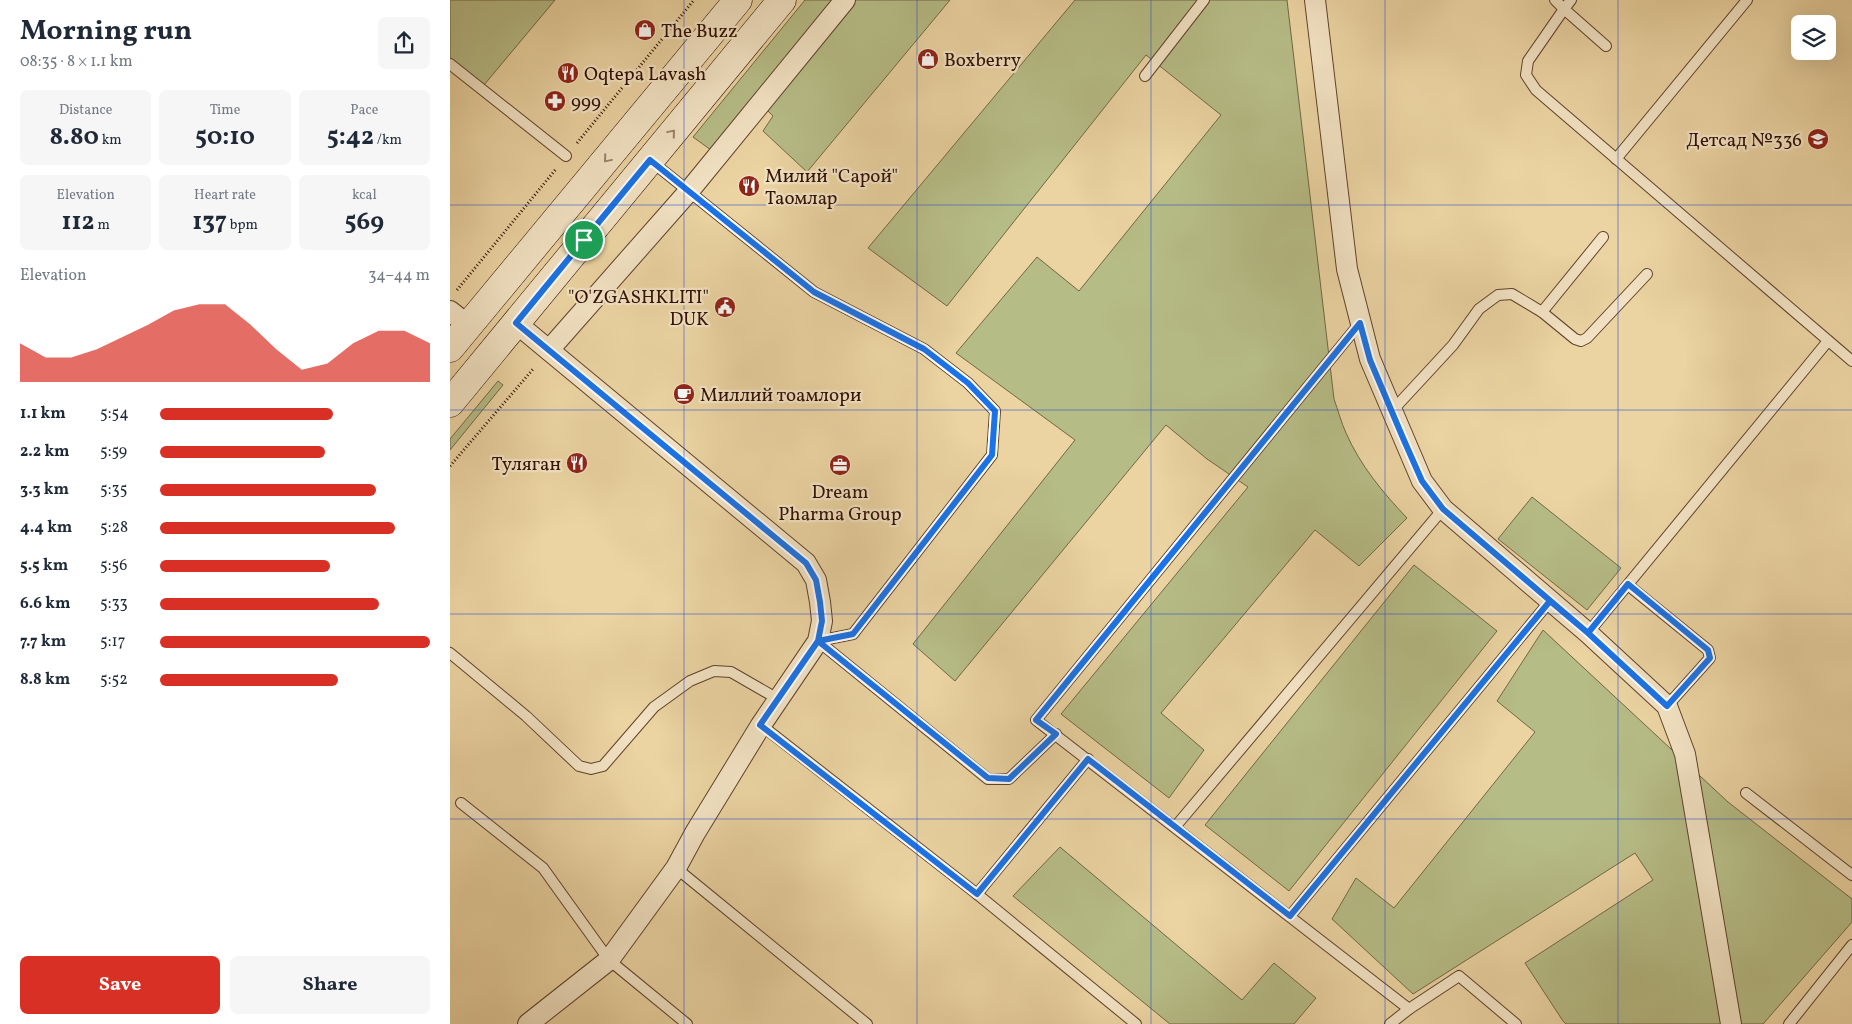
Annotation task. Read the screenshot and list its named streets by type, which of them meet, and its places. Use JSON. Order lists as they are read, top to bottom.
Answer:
{
  "places": {
    "shop": ["The Buzz", "Boxberry"],
    "restaurant": ["Oqtepa Lavash", "Милий \"Сарой\" Таомлар", "Туляган"],
    "pharmacy": ["999"],
    "school or university": ["Детсад №336"],
    "public building": ["\"O'ZGASHKLITI\" DUK"],
    "cafe": ["Миллий тоамлори"],
    "office": ["Dream Pharma Group"]
  },
  "page": {
    "heading": ["Morning run", "08:35 · 8 × 1.1 km"],
    "stats": [
      ["Distance", "8.80 km"],
      ["Time", "50:10"],
      ["Pace", "5:42 /km"],
      ["Elevation", "112 m"],
      ["Heart rate", "137 bpm"],
      ["kcal", "569"]
    ],
    "chart": ["Elevation", "34–44 m"],
    "list": [
      {
        "name": "1.1 km",
        "note": "5:54"
      },
      {
        "name": "2.2 km",
        "note": "5:59"
      },
      {
        "name": "3.3 km",
        "note": "5:35"
      },
      {
        "name": "4.4 km",
        "note": "5:28"
      },
      {
        "name": "5.5 km",
        "note": "5:56"
      },
      {
        "name": "6.6 km",
        "note": "5:33"
      },
      {
        "name": "7.7 km",
        "note": "5:17"
      },
      {
        "name": "8.8 km",
        "note": "5:52"
      }
    ],
    "buttons": ["Save", "Share"]
  }
}
